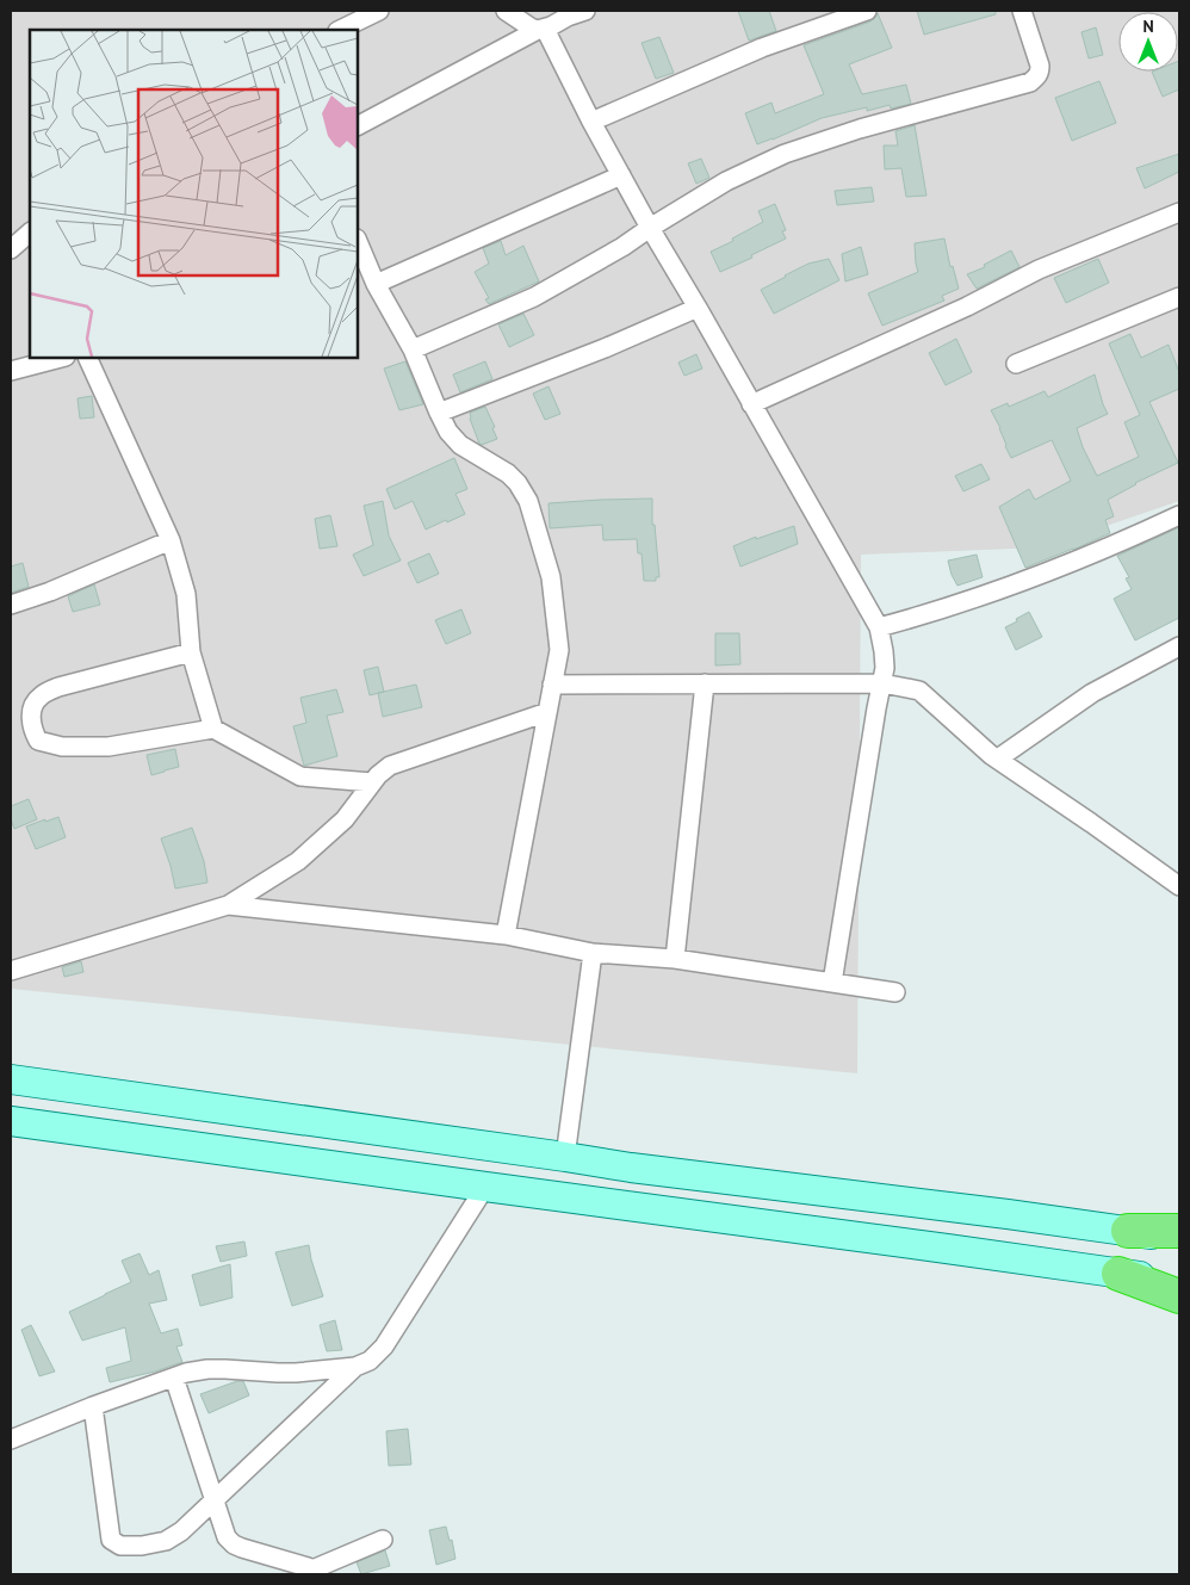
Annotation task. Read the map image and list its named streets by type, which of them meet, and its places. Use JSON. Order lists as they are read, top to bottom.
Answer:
{
  "north": "top"
}
